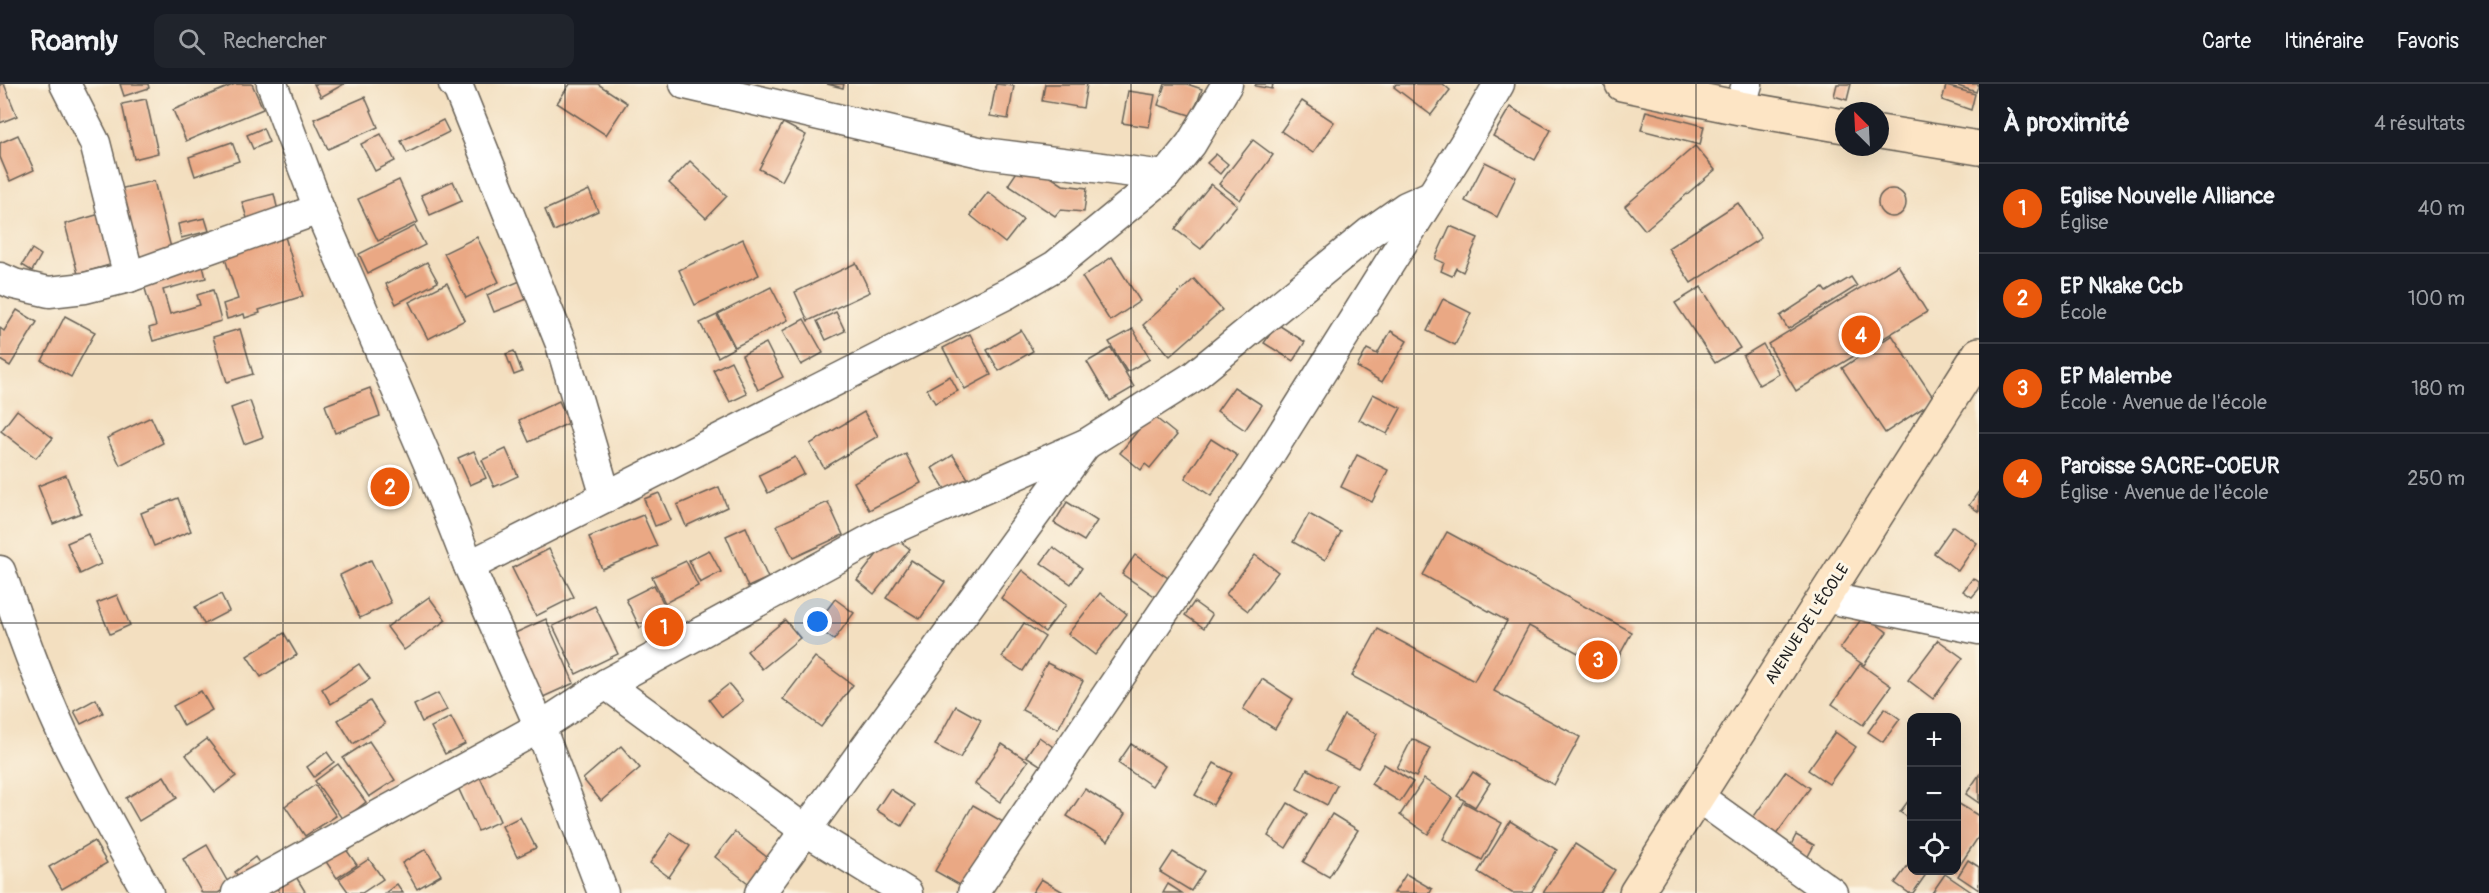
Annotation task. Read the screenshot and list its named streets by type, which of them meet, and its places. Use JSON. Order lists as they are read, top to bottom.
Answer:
{
  "streets": {
    "street": ["AVENUE DE L'ÉCOLE"]
  },
  "north": "top left",
  "page": {
    "header": "Roamly",
    "search": "Rechercher",
    "nav": ["Carte", "Itinéraire", "Favoris"],
    "heading": ["À proximité", "4 résultats"],
    "list": [
      {
        "mark": "1",
        "name": "Eglise Nouvelle Alliance",
        "note": "Église",
        "value": "40 m"
      },
      {
        "mark": "2",
        "name": "EP Nkake Ccb",
        "note": "École",
        "value": "100 m"
      },
      {
        "mark": "3",
        "name": "EP Malembe",
        "note": "École · Avenue de l'école",
        "value": "180 m"
      },
      {
        "mark": "4",
        "name": "Paroisse SACRE-COEUR",
        "note": "Église · Avenue de l'école",
        "value": "250 m"
      }
    ],
    "pins": [
      "4",
      "2",
      "1",
      "3"
    ],
    "map_buttons": ["+", "−"]
  }
}
